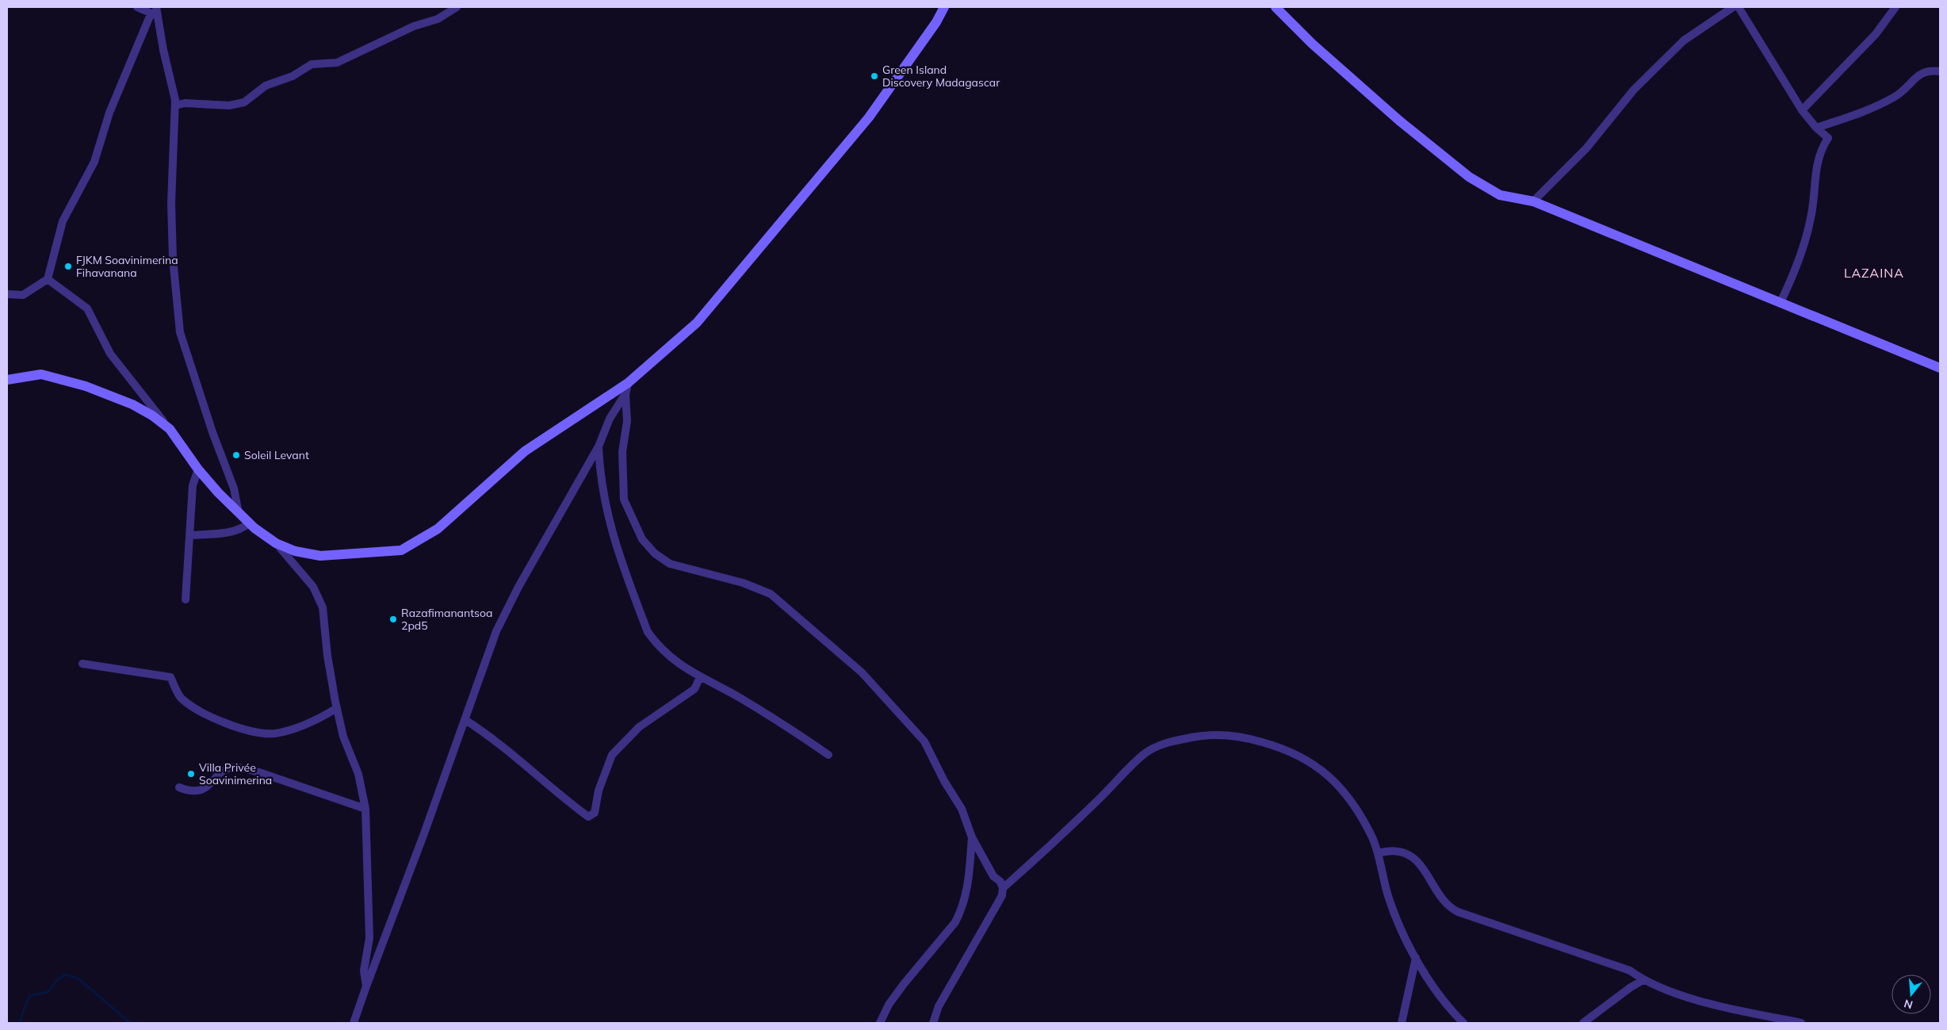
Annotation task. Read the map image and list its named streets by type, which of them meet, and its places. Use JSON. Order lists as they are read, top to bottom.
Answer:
{
  "districts": ["LAZAINA"],
  "places": [
    "Green Island Discovery Madagascar",
    "FJKM Soavinimerina Fihavanana",
    "Soleil Levant",
    "Razafimanantsoa 2pd5",
    "Villa Privée Soavinimerina"
  ],
  "north": "bottom"
}
